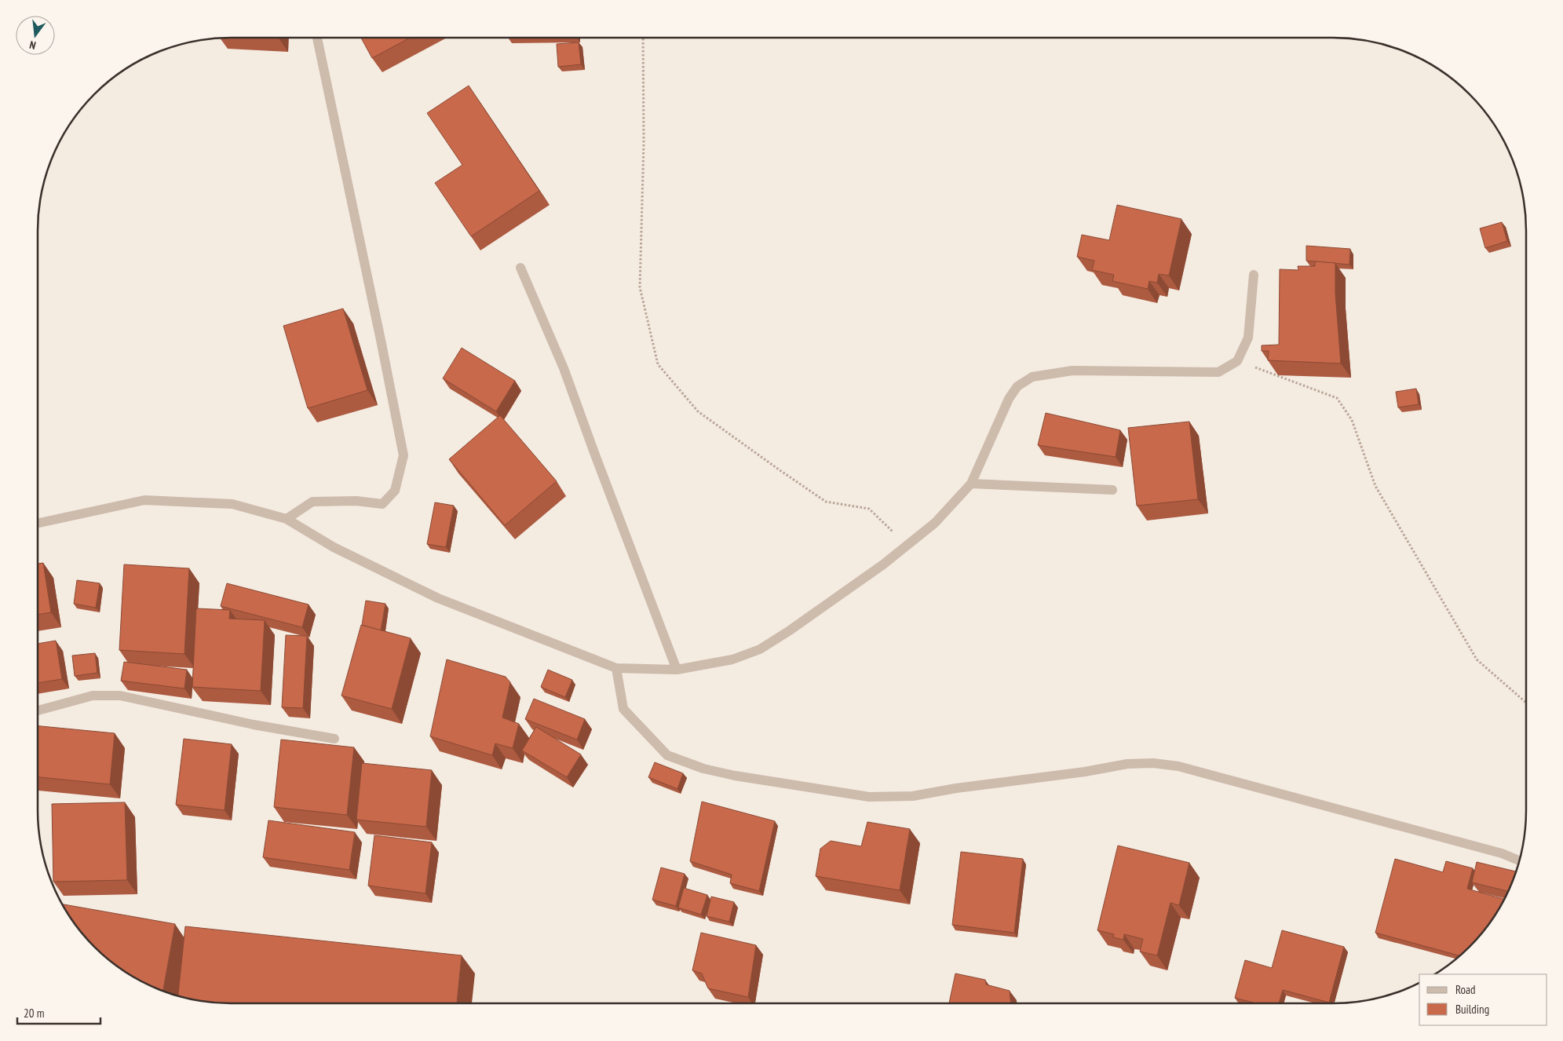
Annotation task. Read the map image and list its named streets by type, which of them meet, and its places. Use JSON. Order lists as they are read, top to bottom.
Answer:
{
  "legend": ["Road", "Building"],
  "scale_bar": "20 m",
  "north": "bottom"
}
